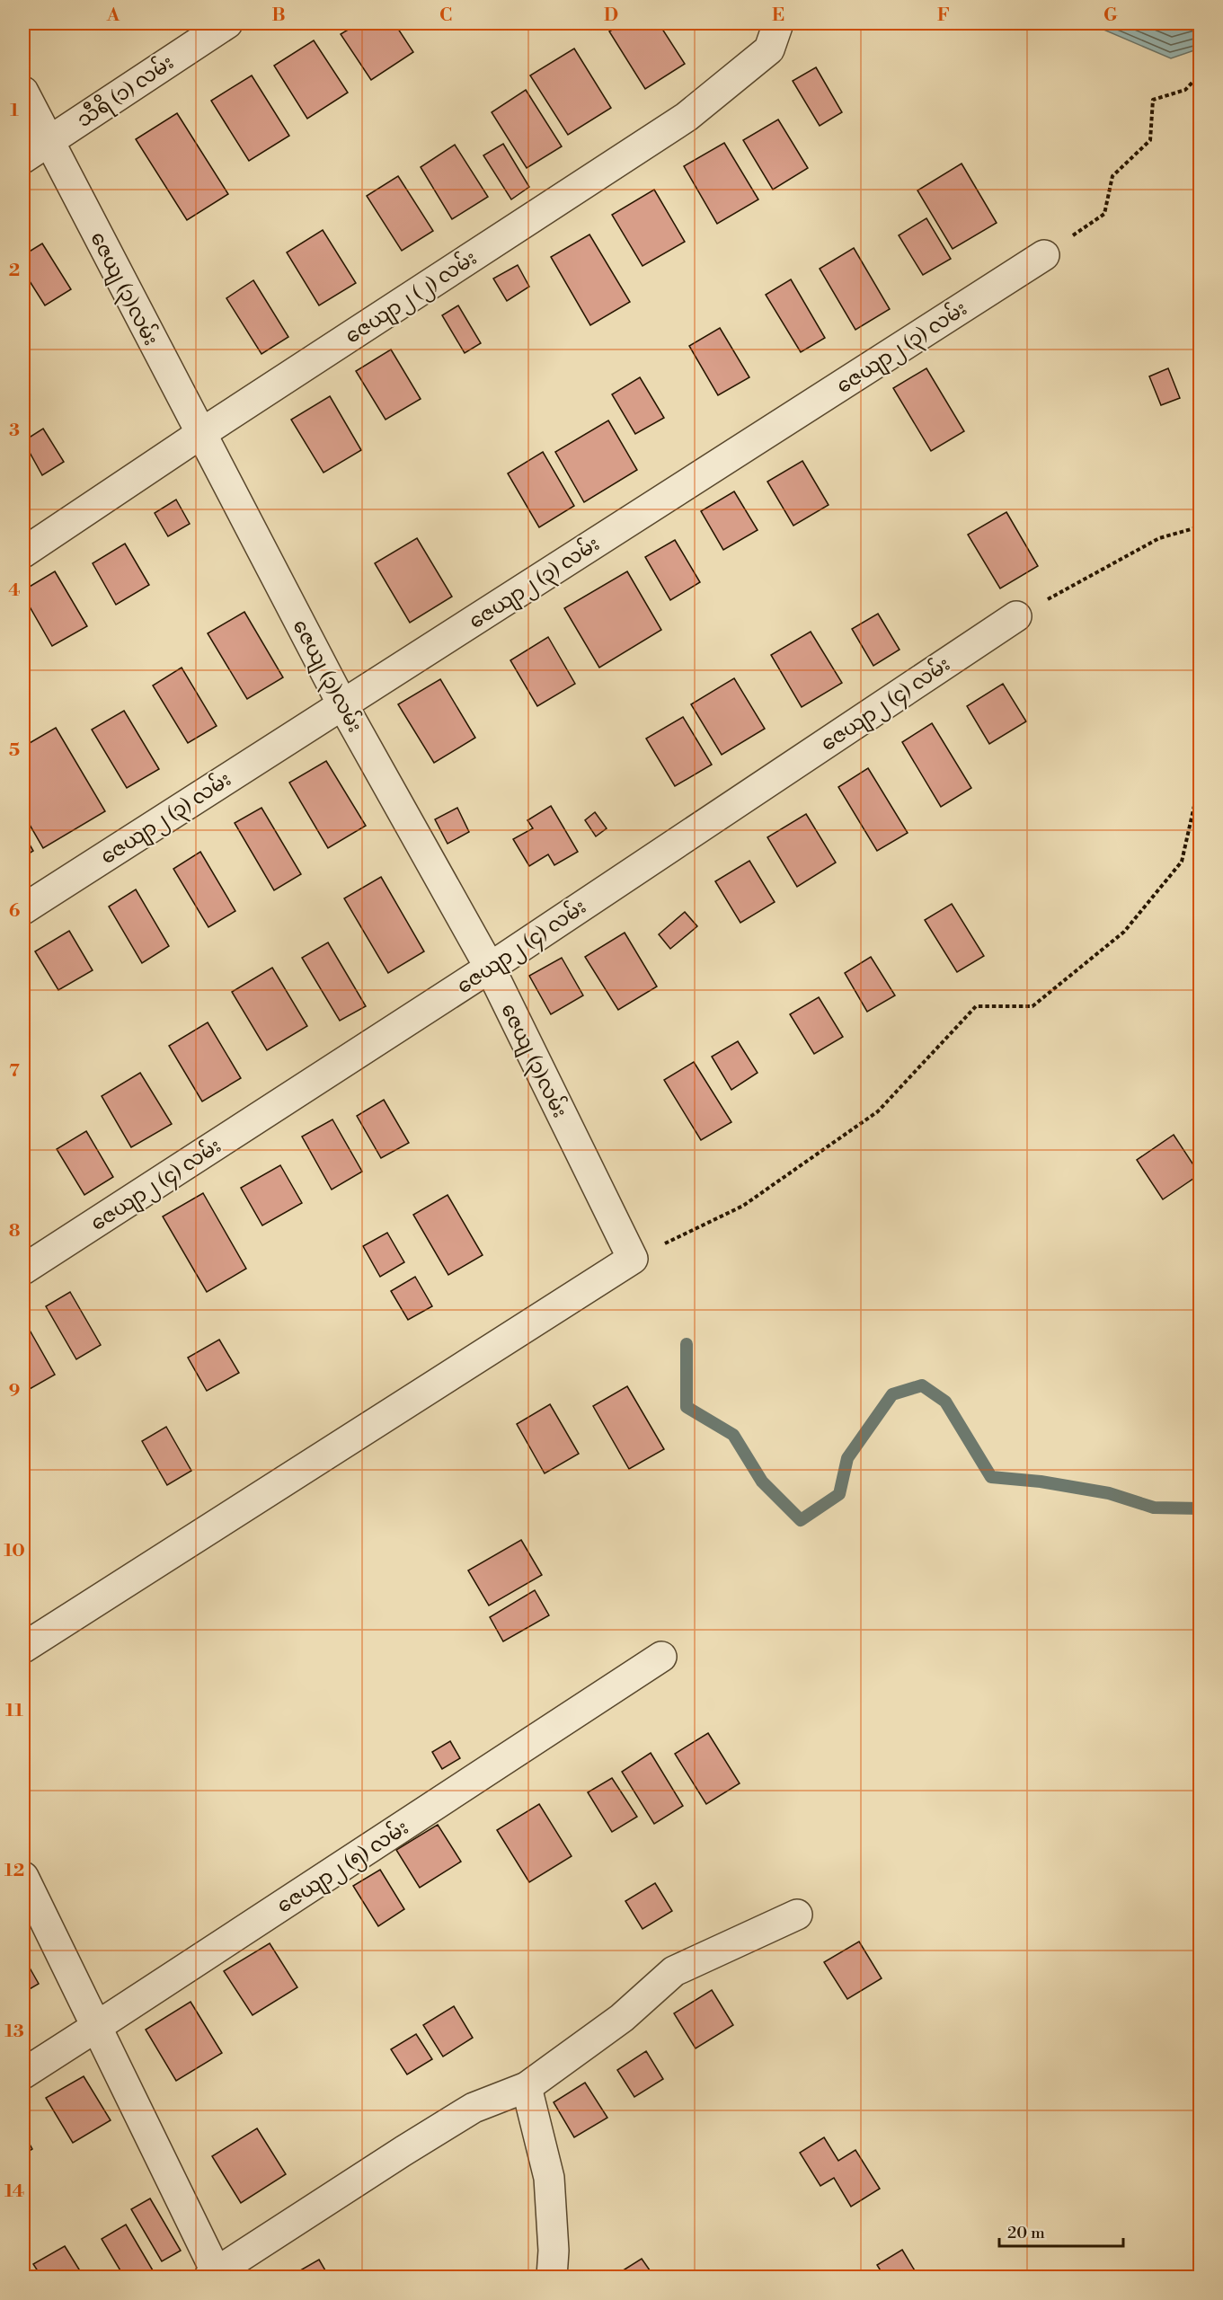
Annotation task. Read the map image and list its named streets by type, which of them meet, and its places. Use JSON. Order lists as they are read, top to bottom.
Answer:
{
  "streets": {
    "street": [
      "သီရိ (၁) လမ်း",
      "ဇေယျ (၃)လမ်း",
      "ဇေယျာ၂ (၂) လမ်း",
      "ဇေယျာ၂ (၃) လမ်း",
      "ဇေယျာ၂ (၄) လမ်း",
      "ဇေယျာ၂ (၅) လမ်း"
    ]
  },
  "crossings": [
    ["သီရိ (၁) လမ်း", "ဇေယျ (၃)လမ်း"],
    ["ဇေယျ (၃)လမ်း", "ဇေယျာ၂ (၂) လမ်း"],
    ["ဇေယျ (၃)လမ်း", "ဇေယျာ၂ (၃) လမ်း"],
    ["ဇေယျ (၃)လမ်း", "ဇေယျာ၂ (၄) လမ်း"]
  ],
  "scale_bar": "20 m",
  "grid": {
    "columns": [
      "A",
      "B",
      "C",
      "D",
      "E",
      "F",
      "G"
    ],
    "rows": [
      "1",
      "2",
      "3",
      "4",
      "5",
      "6",
      "7",
      "8",
      "9",
      "10",
      "11",
      "12",
      "13",
      "14"
    ]
  }
}
